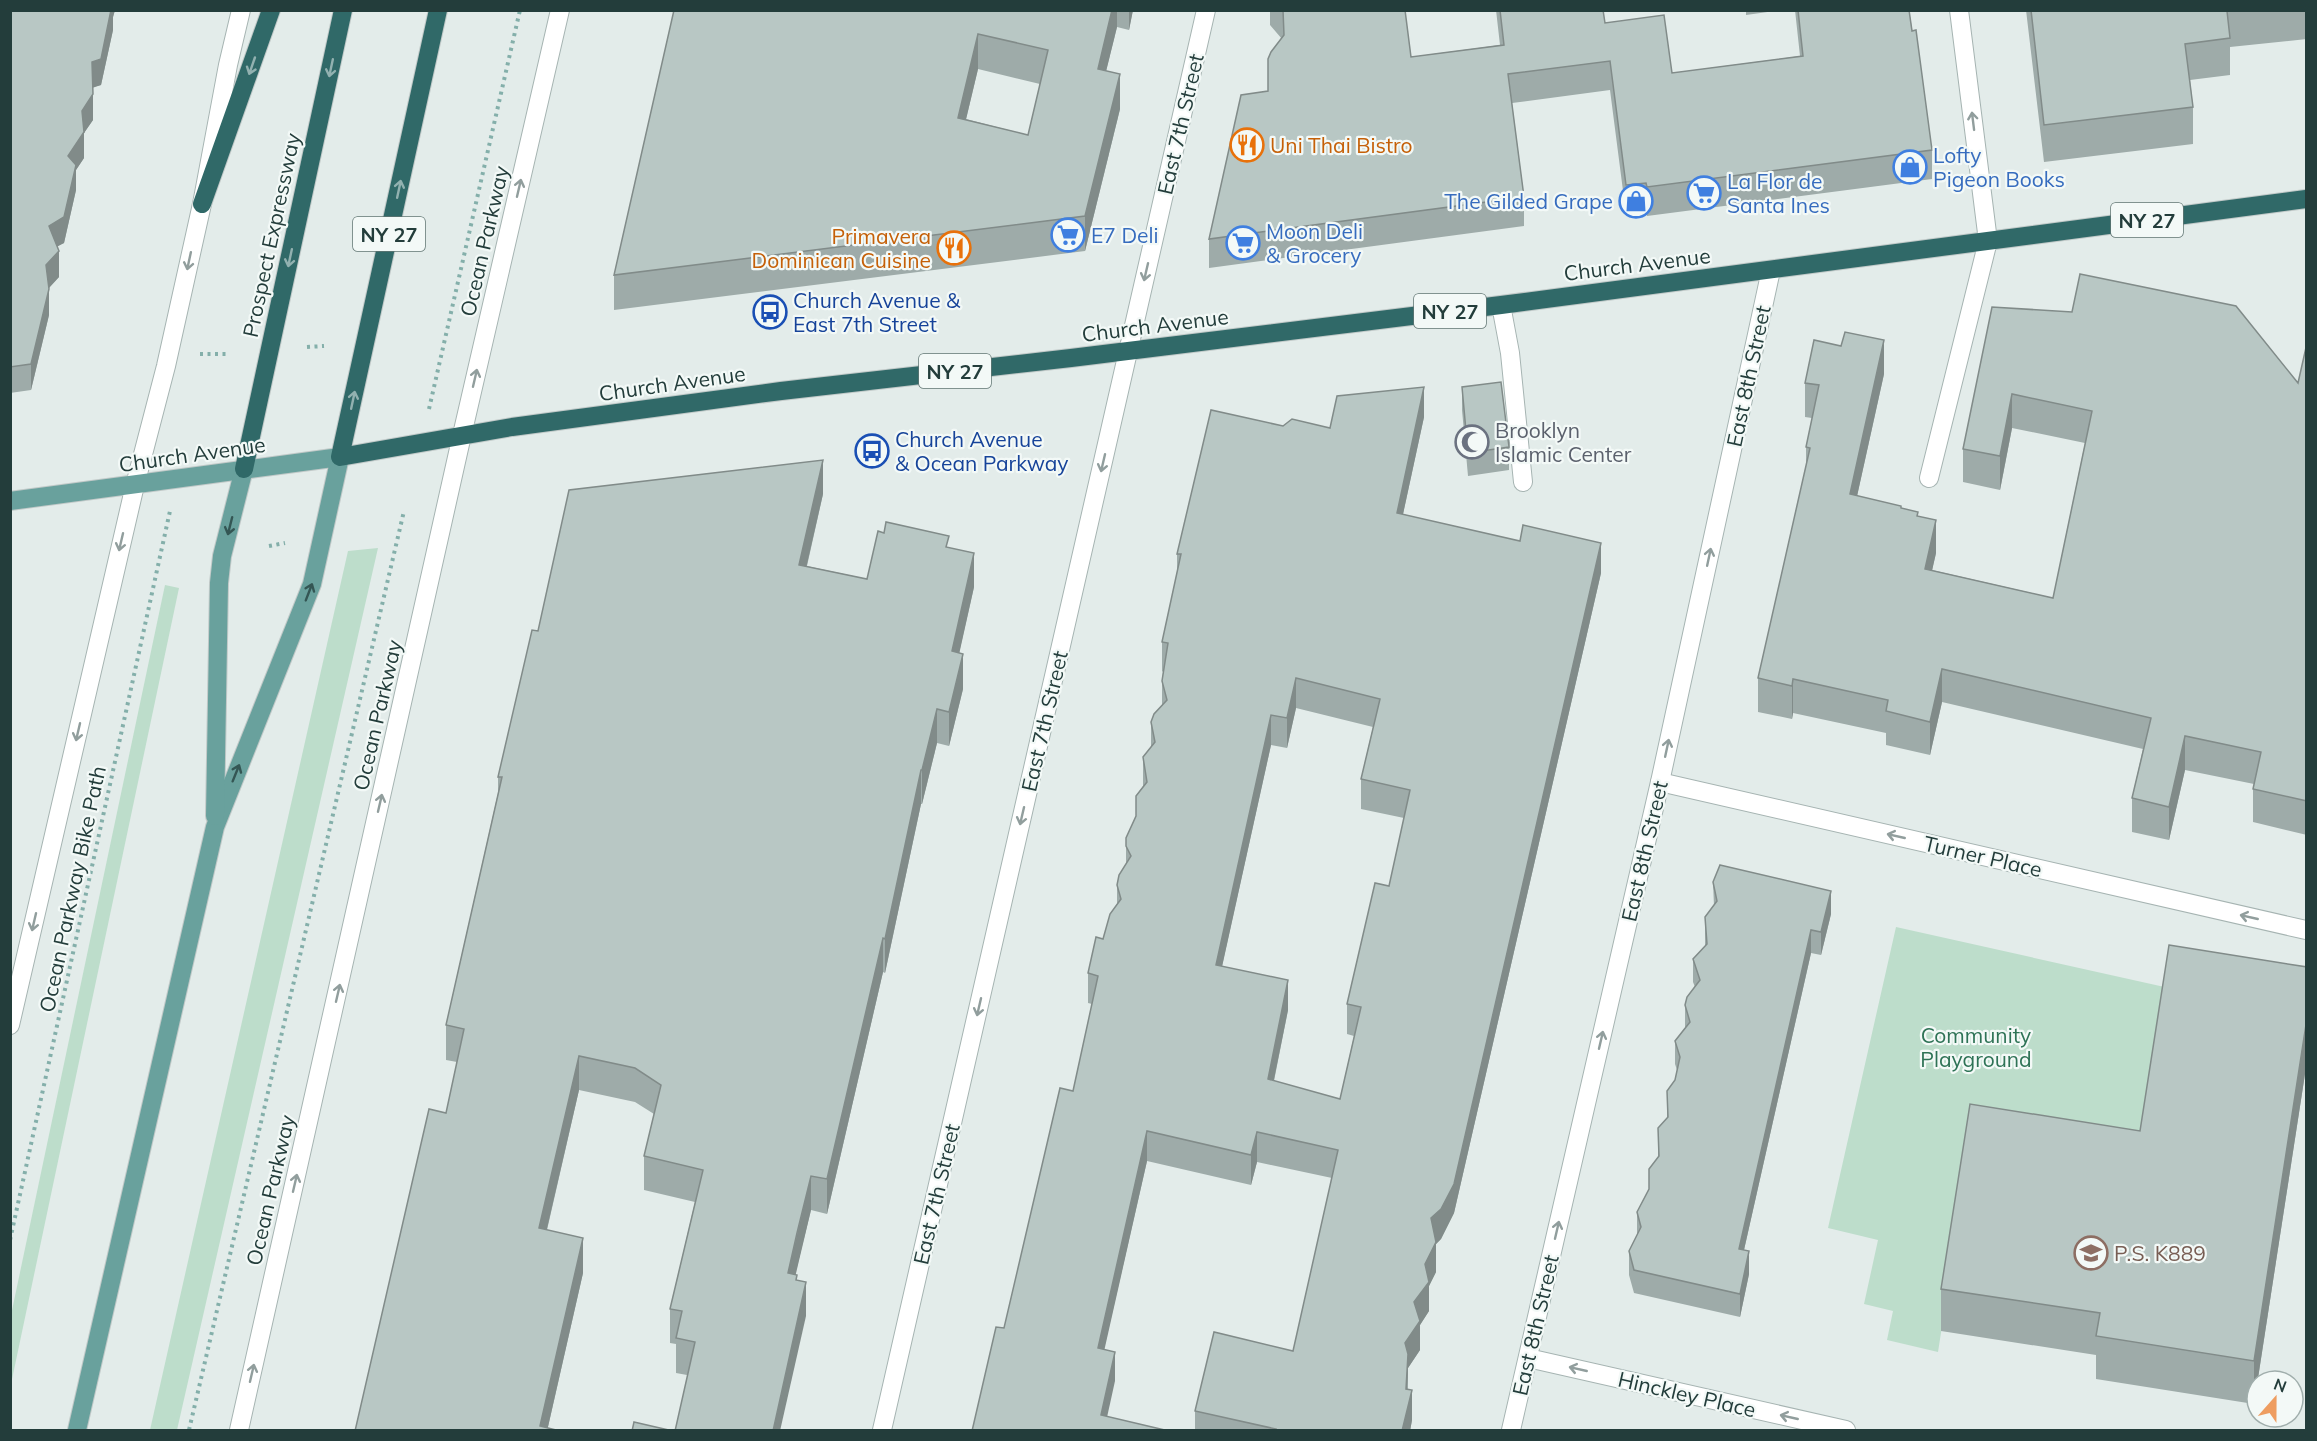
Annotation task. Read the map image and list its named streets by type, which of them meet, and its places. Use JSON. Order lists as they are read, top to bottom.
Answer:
{
  "streets": {
    "highway": ["NY 27", "Prospect Expressway", "Church Avenue"],
    "street": [
      "East 7th Street",
      "Ocean Parkway",
      "East 8th Street",
      "Turner Place",
      "Hinckley Place"
    ],
    "path": ["Ocean Parkway Bike Path"]
  },
  "crossings": [
    ["East 7th Street", "Church Avenue"],
    ["NY 27", "Church Avenue"],
    ["Prospect Expressway", "Church Avenue"],
    ["Ocean Parkway", "Church Avenue"],
    ["Church Avenue", "East 8th Street"],
    ["East 8th Street", "Turner Place"],
    ["East 8th Street", "Hinckley Place"]
  ],
  "one_way": [
    "East 7th Street",
    "East 8th Street",
    "Turner Place",
    "Hinckley Place"
  ],
  "parks": ["Community Playground"],
  "places": {
    "restaurant": ["Uni Thai Bistro", "Primavera Dominican Cuisine"],
    "shop": ["Lofty Pigeon Books", "The Gilded Grape"],
    "supermarket": ["La Flor de Santa Ines", "E7 Deli", "Moon Deli & Grocery"],
    "bus stop": ["Church Avenue & East 7th Street", "Church Avenue & Ocean Parkway"],
    "mosque": ["Brooklyn Islamic Center"],
    "school or university": ["P.S. K889"]
  },
  "north": "top"
}
